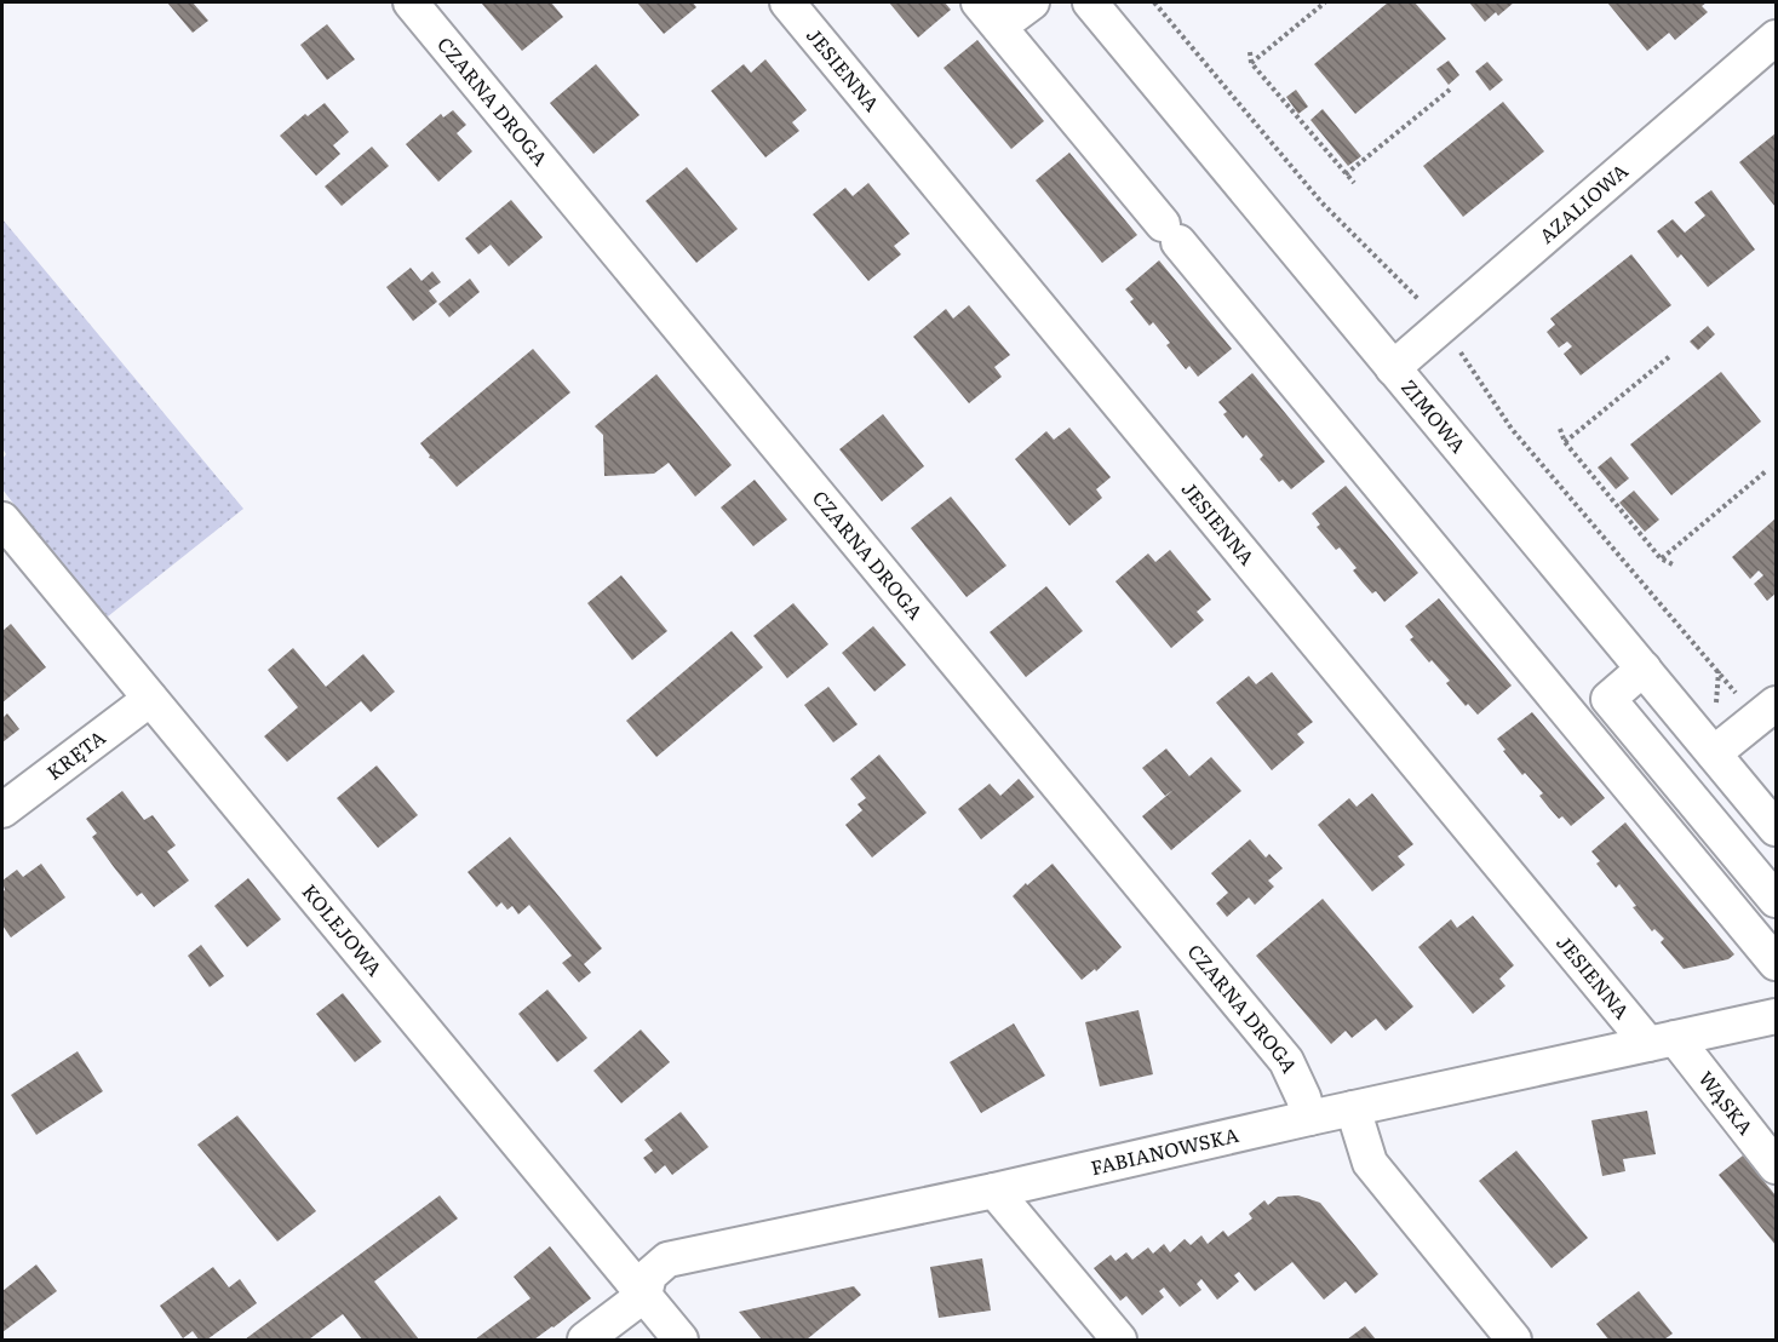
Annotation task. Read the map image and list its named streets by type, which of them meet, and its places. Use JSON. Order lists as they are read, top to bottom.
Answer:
{
  "streets": {
    "street": [
      "JESIENNA",
      "CZARNA DROGA",
      "AZALIOWA",
      "ZIMOWA",
      "KRĘTA",
      "KOLEJOWA",
      "WĄSKA",
      "FABIANOWSKA"
    ]
  },
  "crossings": [
    ["JESIENNA", "WĄSKA"],
    ["JESIENNA", "FABIANOWSKA"],
    ["CZARNA DROGA", "FABIANOWSKA"],
    ["AZALIOWA", "ZIMOWA"],
    ["KRĘTA", "KOLEJOWA"],
    ["KOLEJOWA", "FABIANOWSKA"],
    ["WĄSKA", "FABIANOWSKA"]
  ]
}
